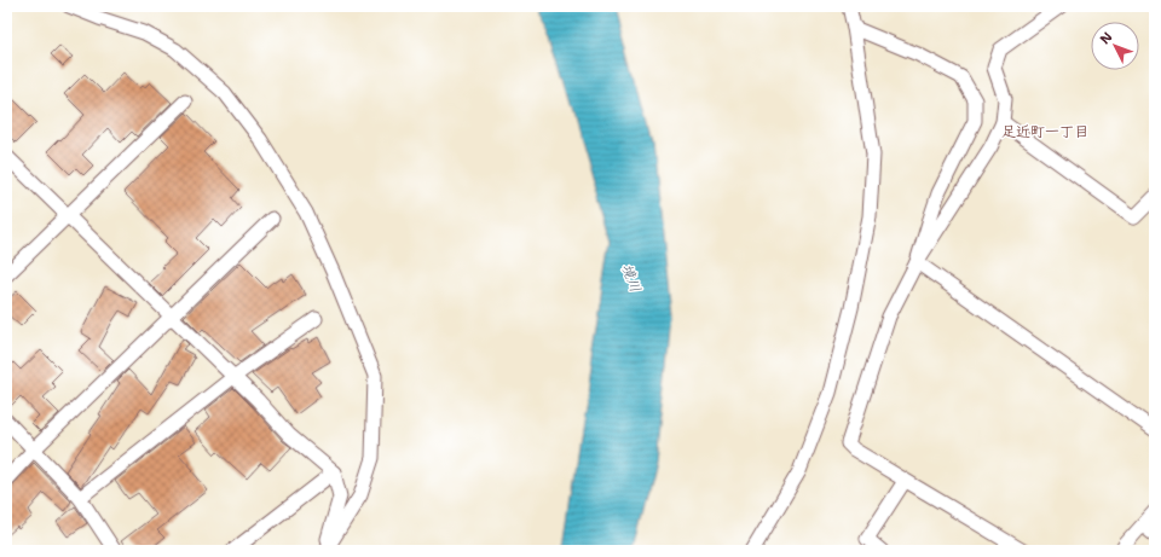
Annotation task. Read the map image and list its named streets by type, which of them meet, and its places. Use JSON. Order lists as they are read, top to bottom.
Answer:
{
  "districts": ["足近町一丁目"],
  "water": ["境川"],
  "north": "top left"
}
